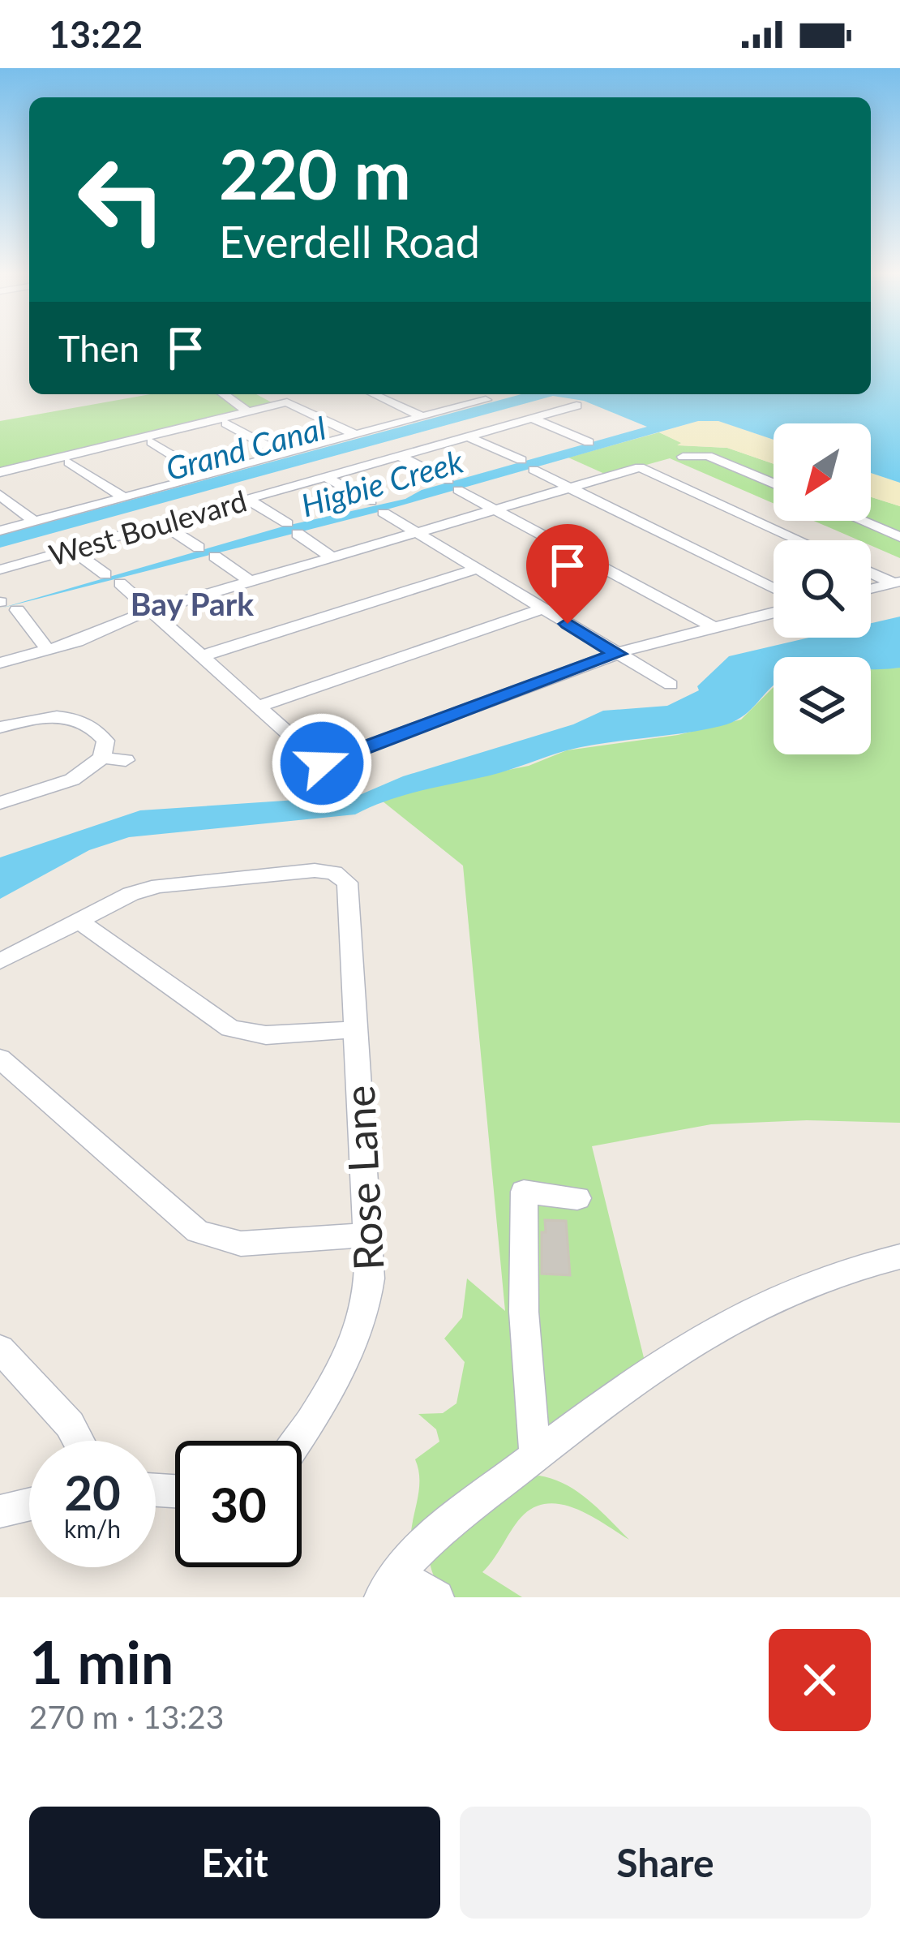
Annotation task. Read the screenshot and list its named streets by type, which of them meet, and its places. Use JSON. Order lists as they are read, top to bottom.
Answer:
{
  "streets": {
    "street": ["West Boulevard", "Rose Lane"]
  },
  "districts": ["Bay Park"],
  "water": ["Grand Canal", "Higbie Creek"],
  "north": "bottom left",
  "page": {
    "status": "13:22",
    "turn": ["220 m", "Everdell Road"],
    "then": "Then",
    "speed": "20 km/h",
    "limit": "30",
    "heading": ["1 min", "270 m · 13:23"],
    "buttons": ["Exit", "Share"]
  }
}
